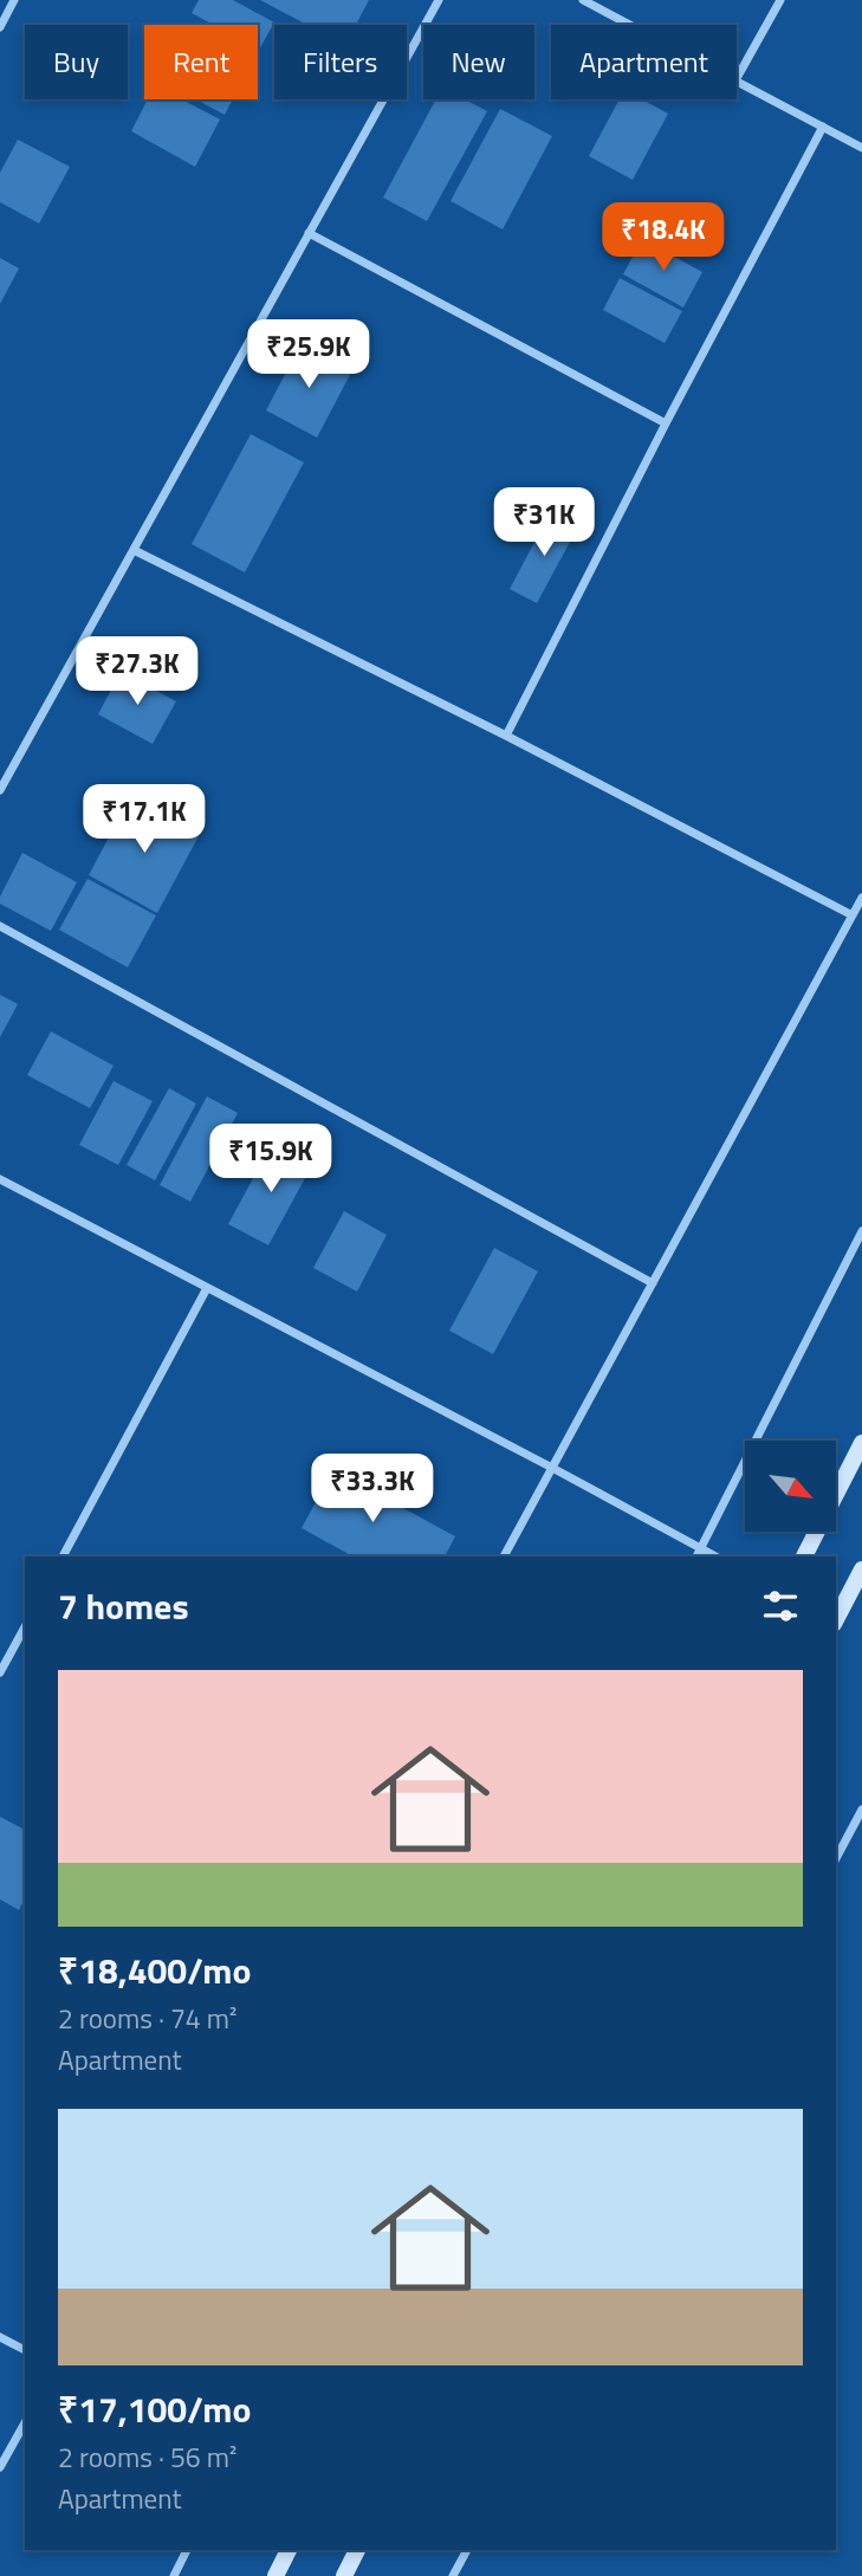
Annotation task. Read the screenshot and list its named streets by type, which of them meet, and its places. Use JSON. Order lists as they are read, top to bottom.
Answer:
{
  "north": "bottom right",
  "page": {
    "chip": [
      "Buy",
      "Rent",
      "Filters",
      "New",
      "Apartment"
    ],
    "price": [
      "₹18.4K",
      "₹25.9K",
      "₹31K",
      "₹27.3K",
      "₹17.1K",
      "₹15.9K",
      "₹33.3K"
    ],
    "heading": "7 homes",
    "list": [
      {
        "name": "₹18,400/mo",
        "note": "2 rooms · 74 m² · Apartment"
      },
      {
        "name": "₹17,100/mo",
        "note": "2 rooms · 56 m² · Apartment"
      }
    ]
  }
}
